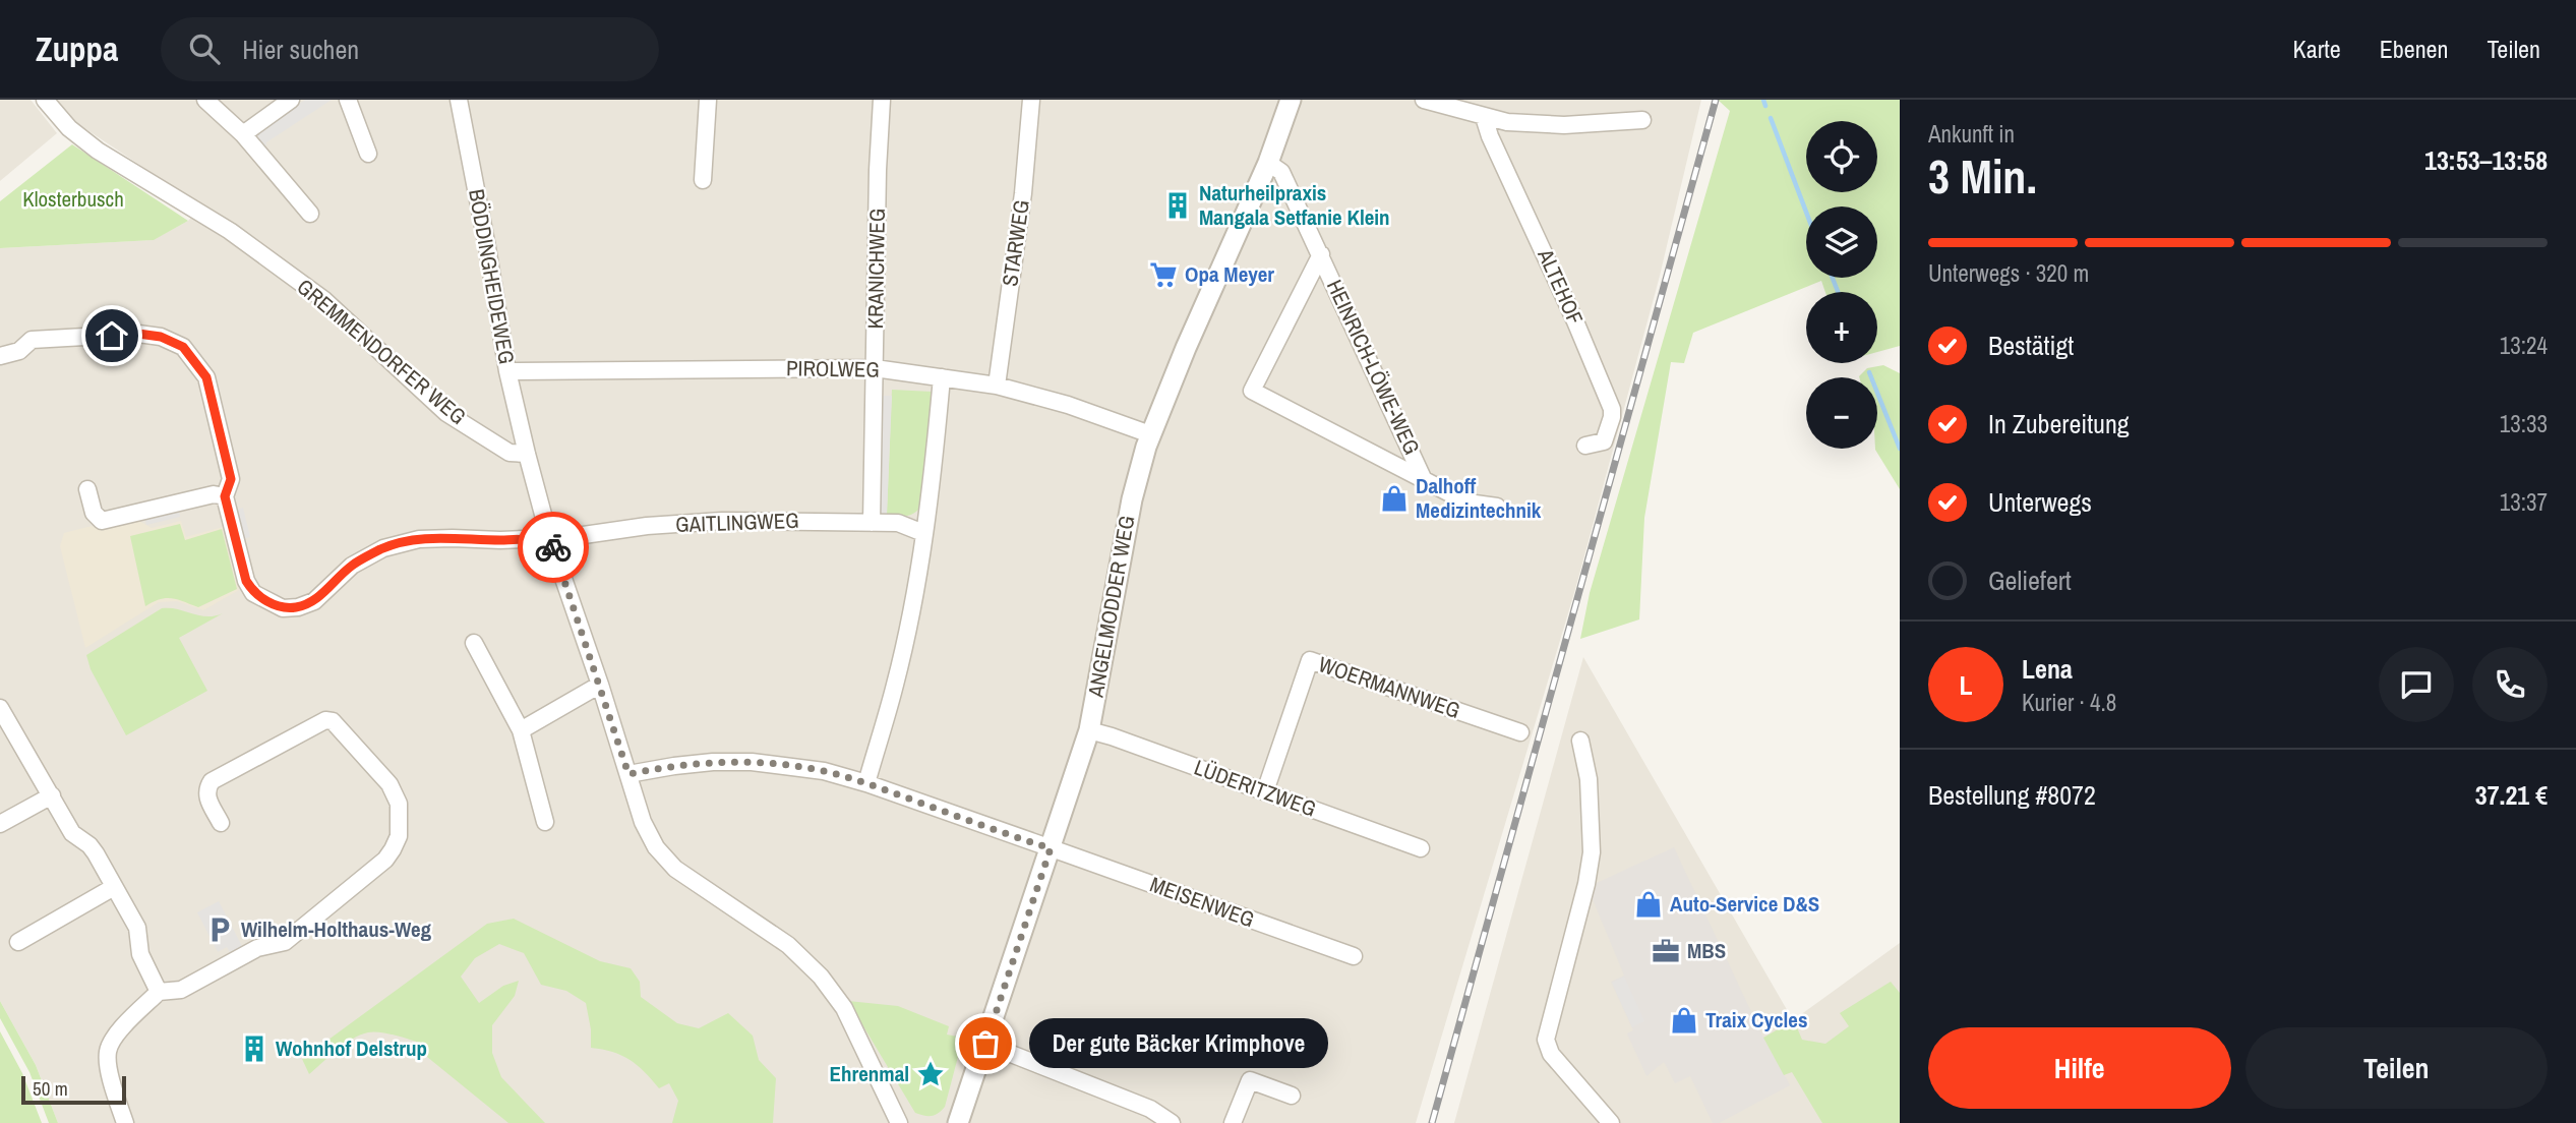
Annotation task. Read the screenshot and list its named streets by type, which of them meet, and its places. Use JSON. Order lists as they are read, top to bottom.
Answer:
{
  "streets": {
    "street": [
      "STARWEG",
      "KRANICHWEG",
      "BÖDDINGHEIDEWEG",
      "ALTEHOF",
      "GREMMENDORFER WEG",
      "HEINRICH-LÖWE-WEG",
      "PIROLWEG",
      "GAITLINGWEG",
      "ANGELMODDER WEG",
      "WOERMANNWEG",
      "LÜDERITZWEG",
      "MEISENWEG"
    ]
  },
  "crossings": [
    ["STARWEG", "PIROLWEG"],
    ["KRANICHWEG", "PIROLWEG"],
    ["KRANICHWEG", "GAITLINGWEG"],
    ["BÖDDINGHEIDEWEG", "GREMMENDORFER WEG"],
    ["BÖDDINGHEIDEWEG", "PIROLWEG"],
    ["HEINRICH-LÖWE-WEG", "ANGELMODDER WEG"],
    ["PIROLWEG", "ANGELMODDER WEG"],
    ["ANGELMODDER WEG", "LÜDERITZWEG"],
    ["ANGELMODDER WEG", "MEISENWEG"],
    ["WOERMANNWEG", "LÜDERITZWEG"]
  ],
  "parks": ["Klosterbusch"],
  "places": {
    "building": ["Naturheilpraxis Mangala Setfanie Klein", "Wohnhof Delstrup"],
    "supermarket": ["Opa Meyer"],
    "shop": ["Dalhoff Medizintechnik", "Auto-Service D&S", "Traix Cycles"],
    "parking": ["Wilhelm-Holthaus-Weg"],
    "office": ["MBS"],
    "other": ["Der gute Bäcker Krimphove"],
    "place": ["Ehrenmal"]
  },
  "scale_bar": "50 m",
  "page": {
    "header": "Zuppa",
    "search": "Hier suchen",
    "nav": ["Karte", "Ebenen", "Teilen"],
    "heading": ["3 Min.", "Ankunft in", "13:53–13:58"],
    "panel": [
      "Lena",
      "Kurier · 4.8",
      "Bestellung #8072",
      "37.21 €"
    ],
    "map_buttons": ["+", "−"],
    "bar": "Unterwegs · 320 m",
    "list": [
      ["Bestätigt", "13:24"],
      ["In Zubereitung", "13:33"],
      ["Unterwegs", "13:37"],
      "Geliefert"
    ],
    "round": "L",
    "buttons": ["Hilfe", "Teilen"],
    "bubble": "Der gute Bäcker Krimphove",
    "scale": "50 m"
  }
}
